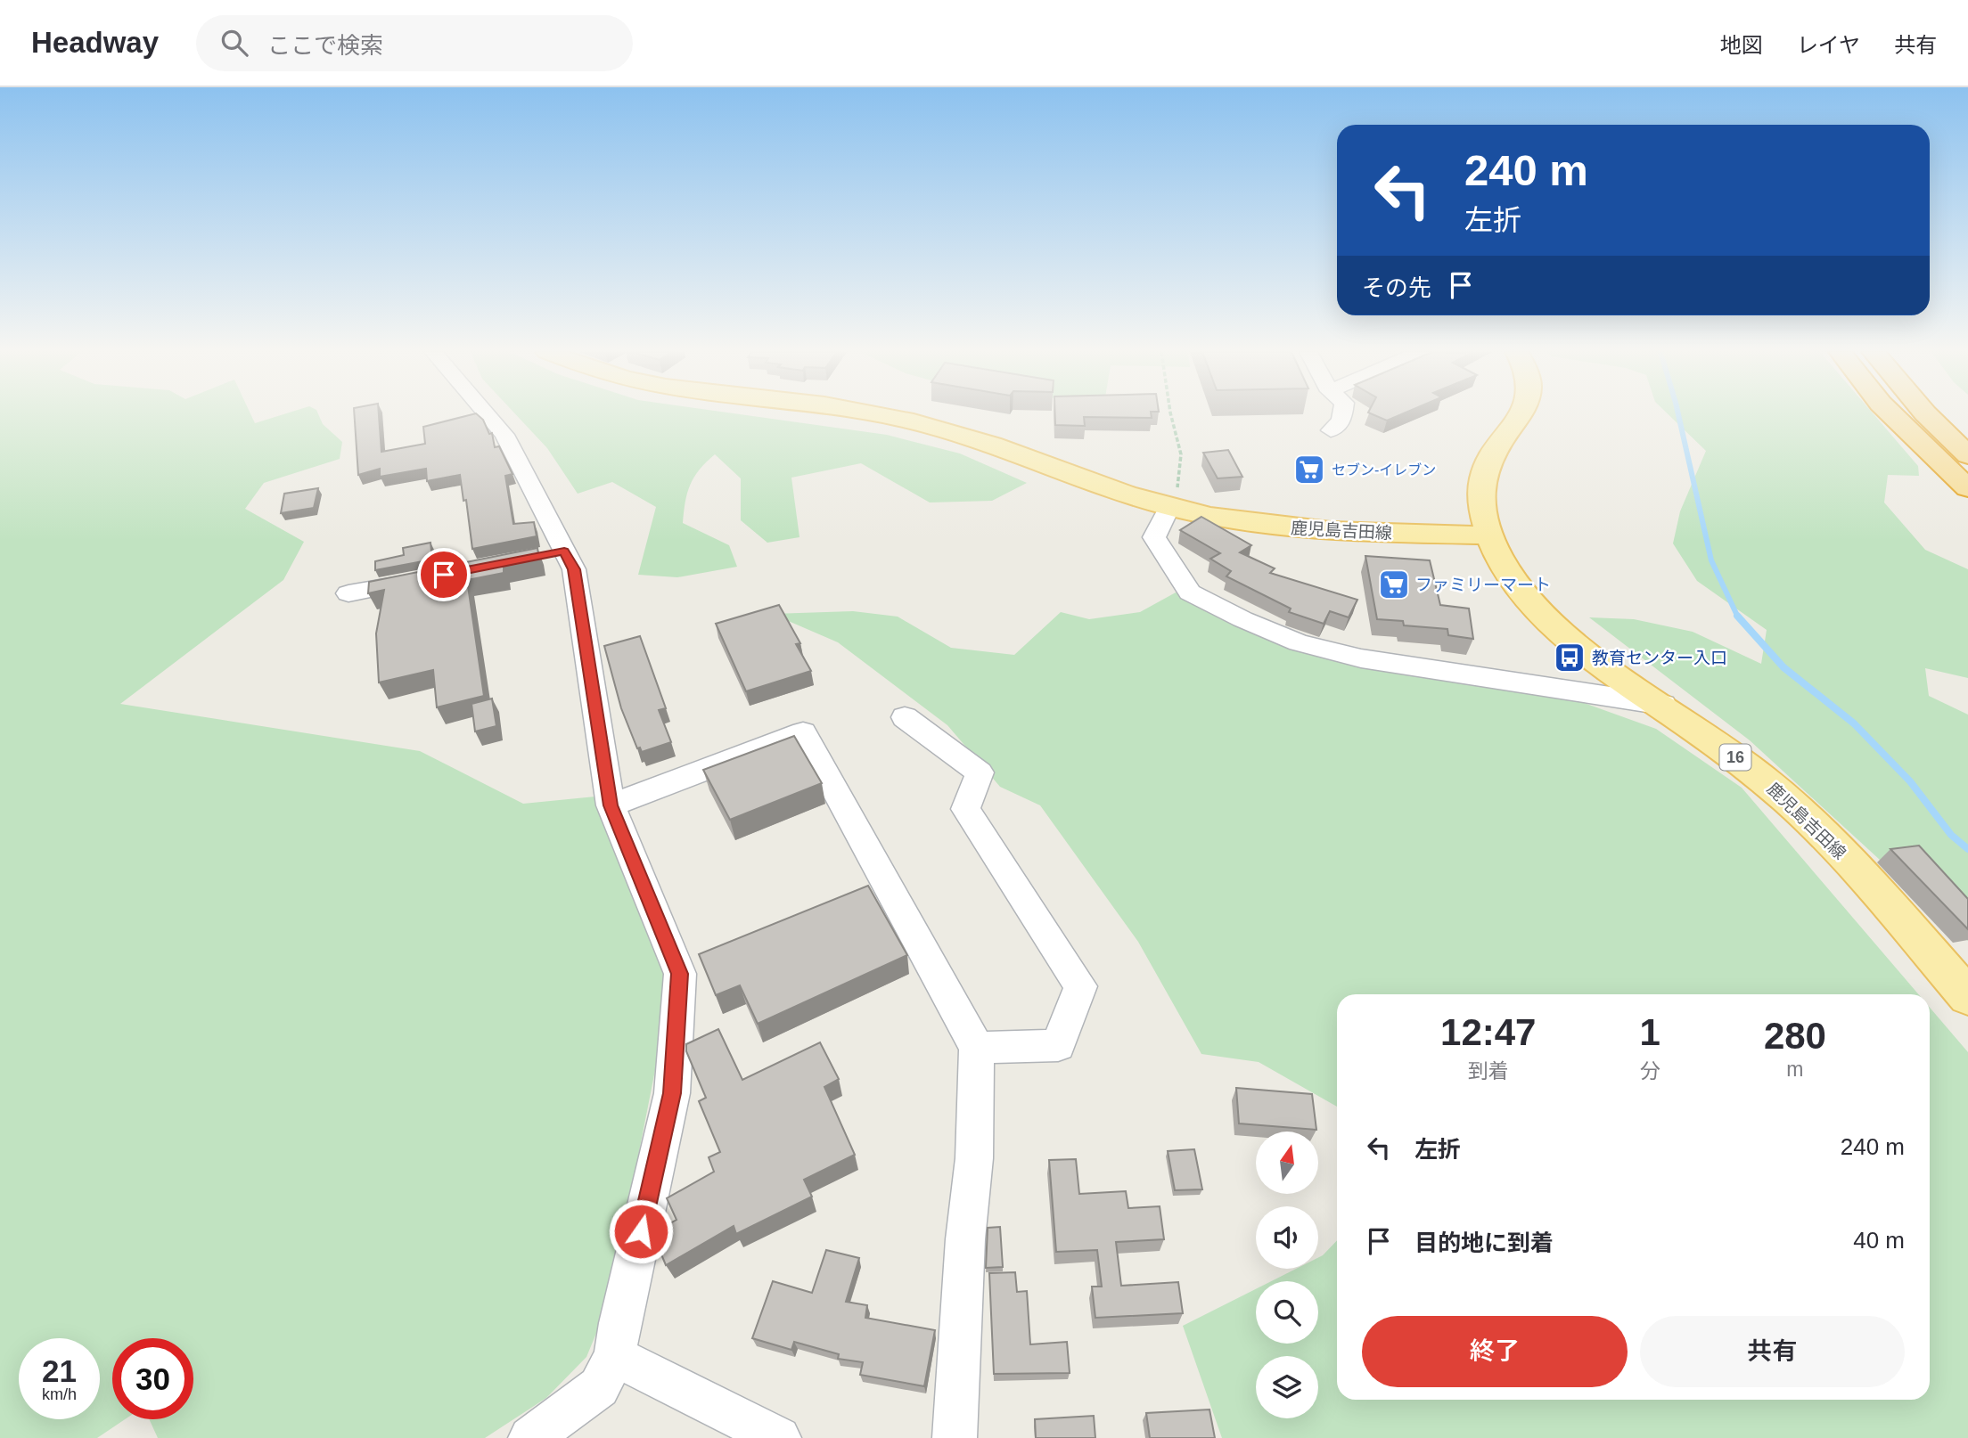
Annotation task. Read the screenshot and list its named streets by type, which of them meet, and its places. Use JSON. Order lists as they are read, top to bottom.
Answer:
{
  "streets": {
    "main road": ["鹿児島吉田線", "16"]
  },
  "places": {
    "supermarket": ["セブン-イレブン", "ファミリーマート"],
    "bus stop": ["教育センター入口"]
  },
  "north": "top",
  "page": {
    "header": "Headway",
    "search": "ここで検索",
    "nav": ["地図", "レイヤ", "共有"],
    "turn": ["240 m", "左折"],
    "then": "その先",
    "eta": [
      "12:47",
      "到着",
      "1",
      "分",
      "280",
      "m"
    ],
    "list": [
      {
        "name": "左折",
        "value": "240 m"
      },
      {
        "name": "目的地に到着",
        "value": "40 m"
      }
    ],
    "buttons": ["終了", "共有"],
    "speed": "21 km/h",
    "limit": "30"
  }
}
